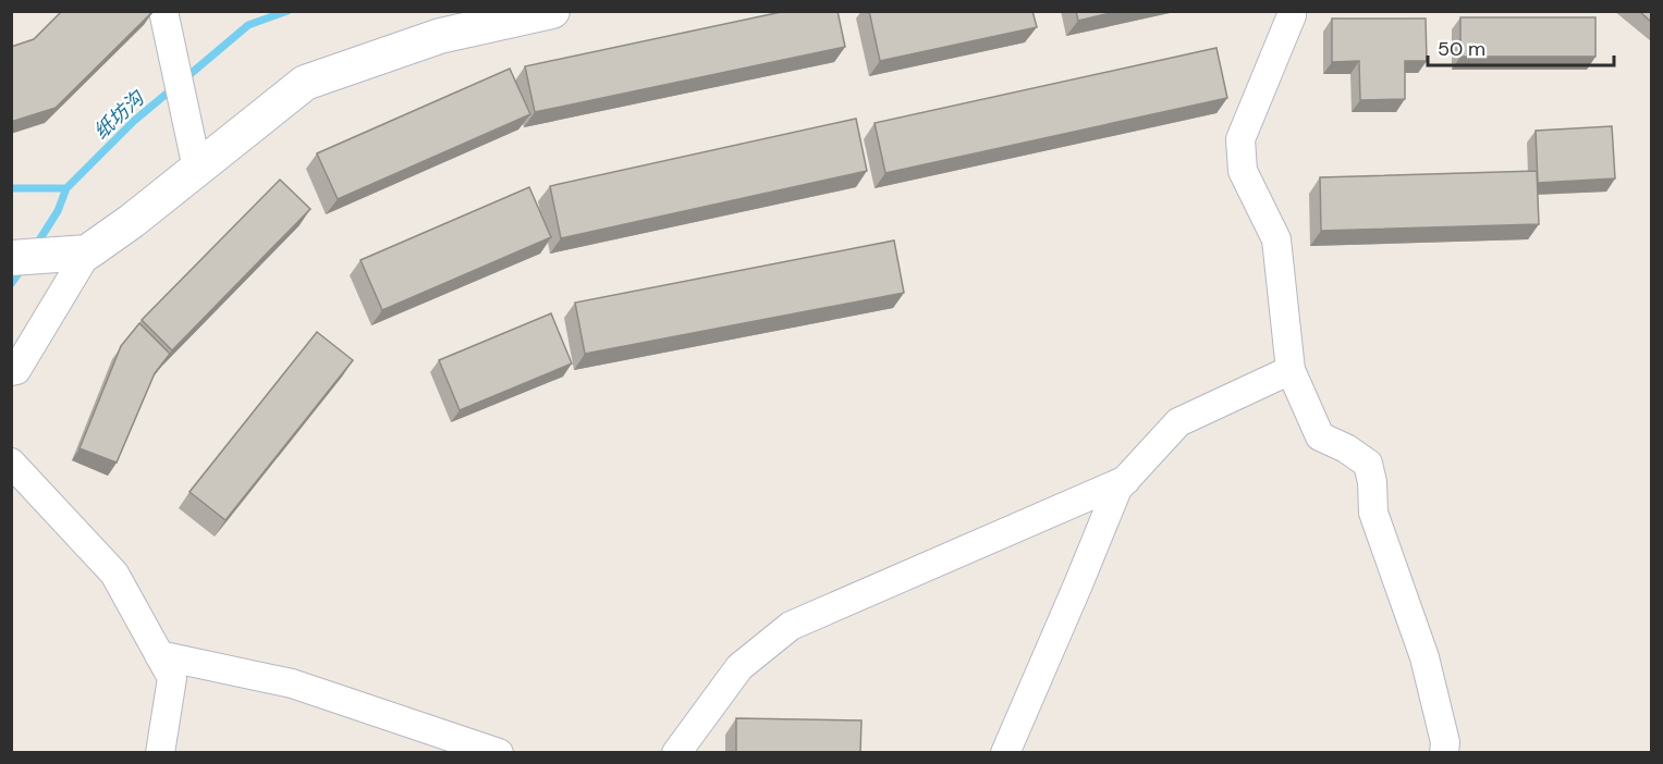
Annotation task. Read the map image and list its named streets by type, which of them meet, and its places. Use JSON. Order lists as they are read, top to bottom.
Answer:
{
  "water": ["纸坊沟"],
  "scale_bar": "50 m"
}
